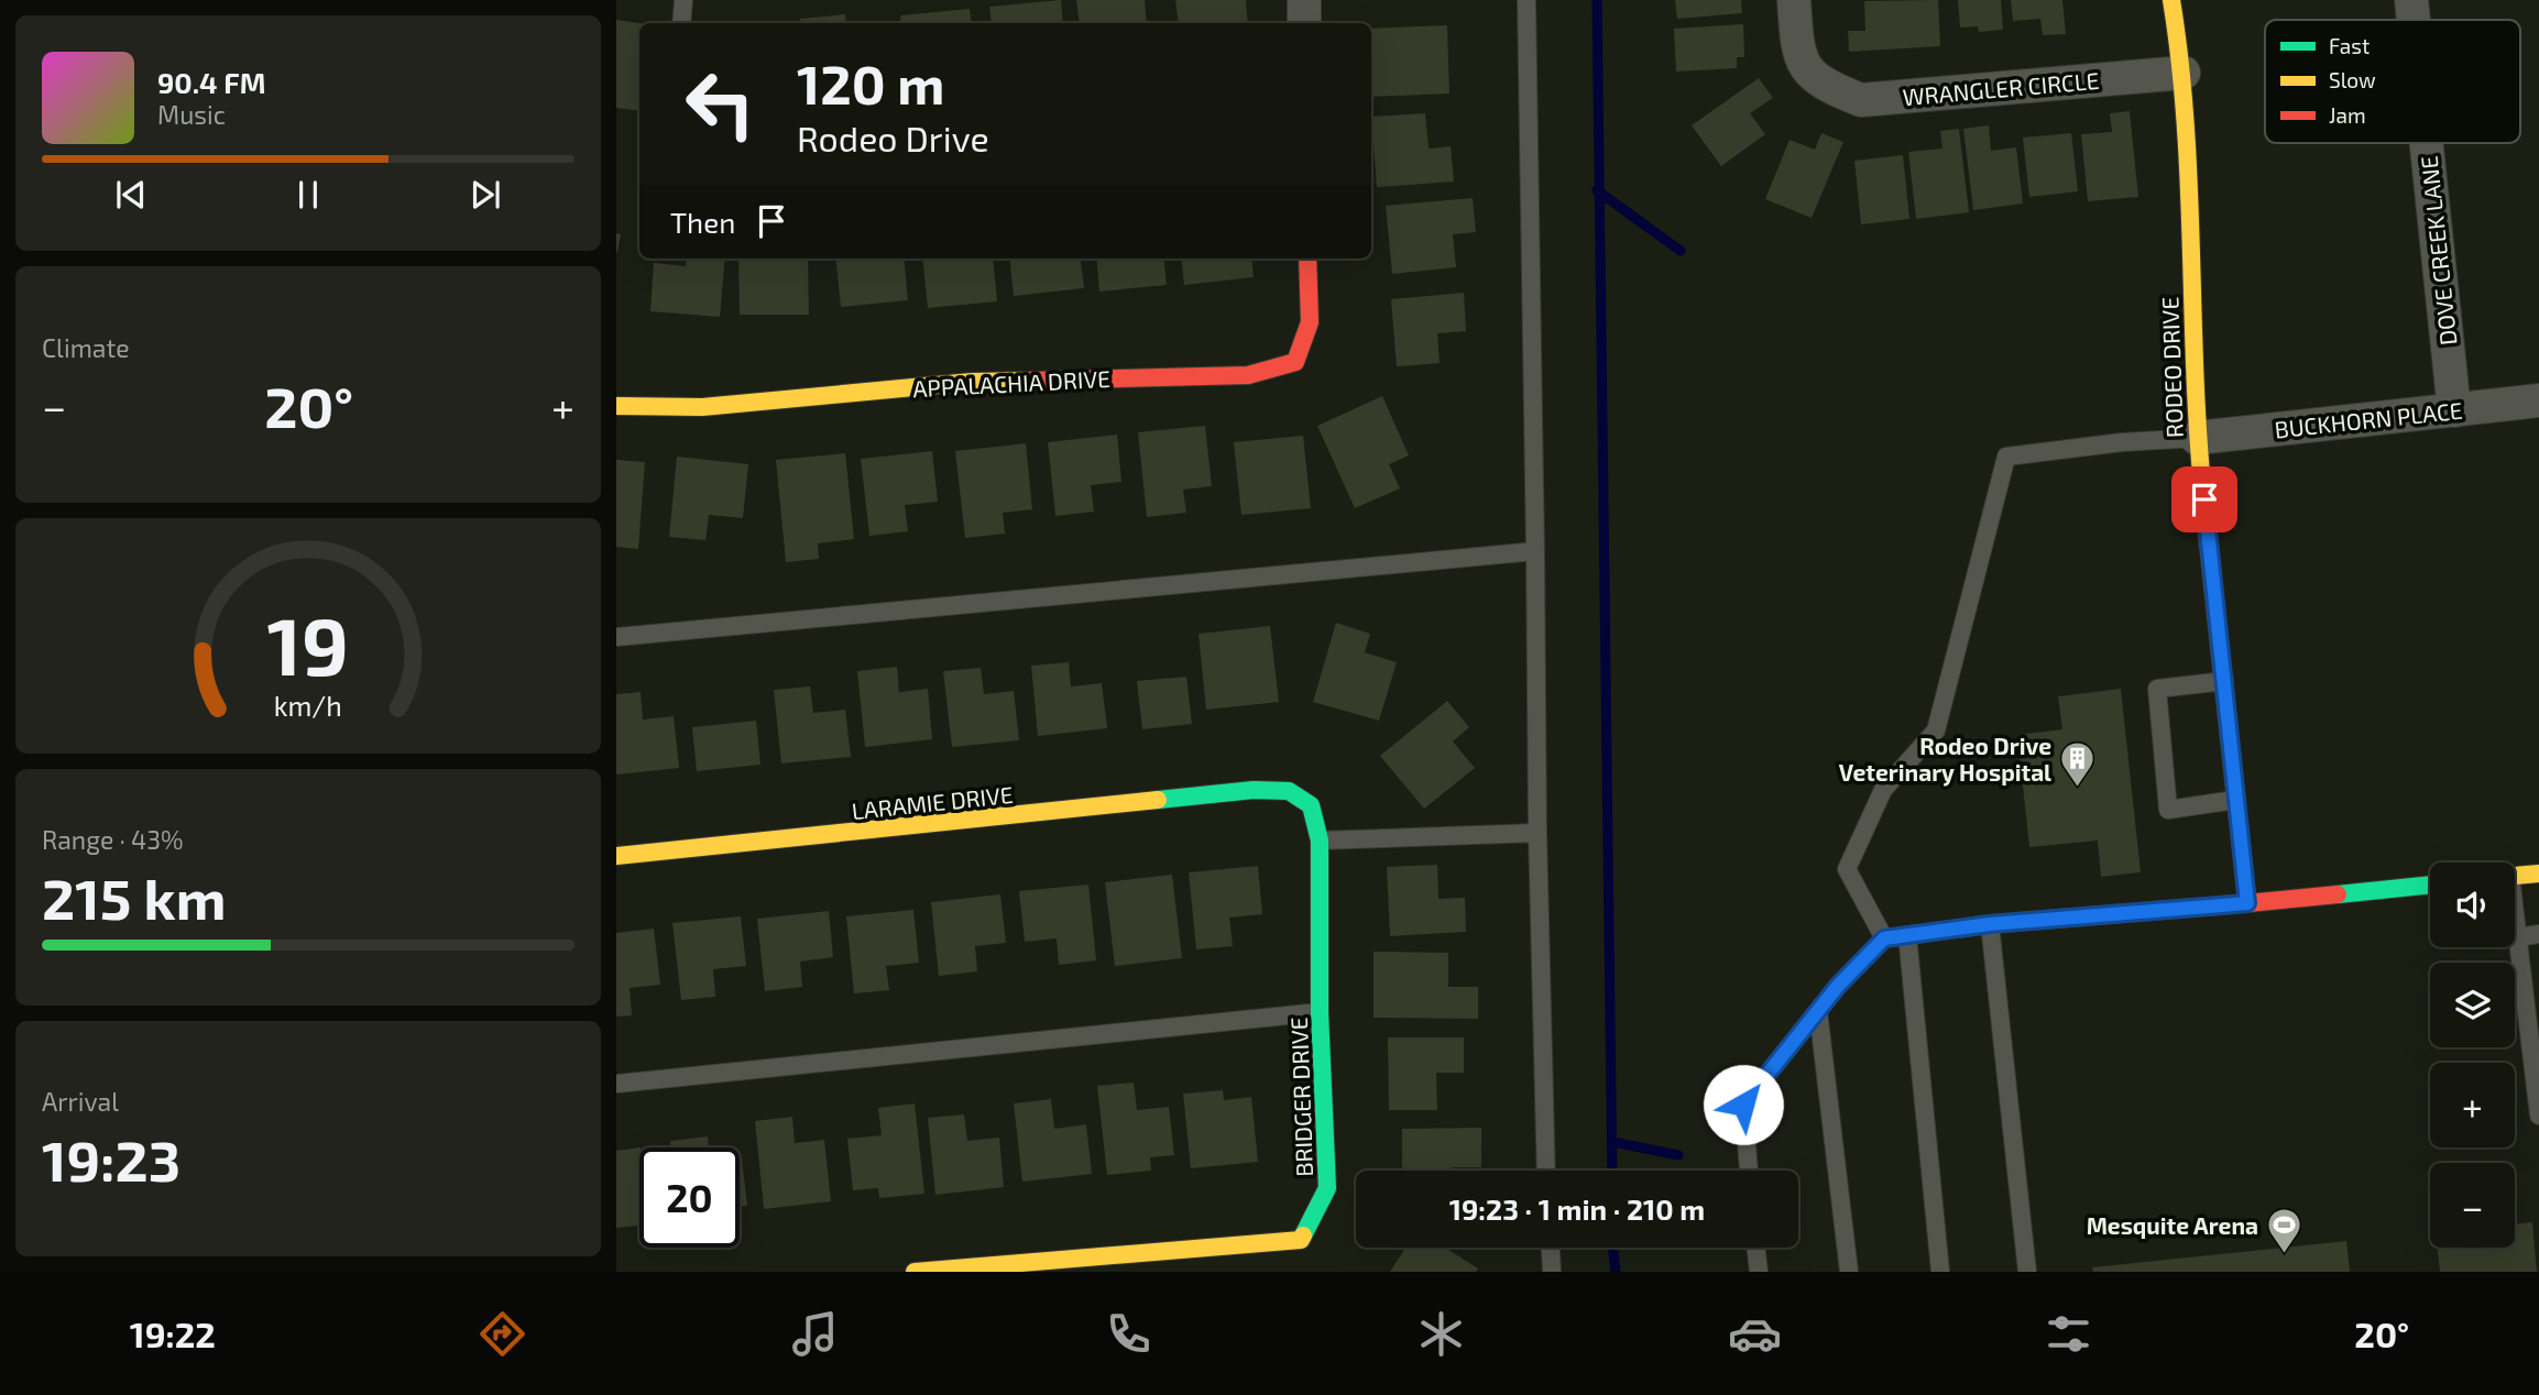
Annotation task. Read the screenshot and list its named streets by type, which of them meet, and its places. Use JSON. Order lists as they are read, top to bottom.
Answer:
{
  "streets": {
    "street": [
      "WRANGLER CIRCLE",
      "DOVE CREEK LANE",
      "RODEO DRIVE",
      "APPALACHIA DRIVE",
      "BUCKHORN PLACE",
      "LARAMIE DRIVE",
      "BRIDGER DRIVE"
    ]
  },
  "crossings": [
    ["WRANGLER CIRCLE", "RODEO DRIVE"],
    ["DOVE CREEK LANE", "BUCKHORN PLACE"],
    ["RODEO DRIVE", "BUCKHORN PLACE"],
    ["LARAMIE DRIVE", "BRIDGER DRIVE"]
  ],
  "places": {
    "building": ["Rodeo Drive Veterinary Hospital"],
    "sports": ["Mesquite Arena"]
  },
  "legend": ["Fast", "Slow", "Jam"],
  "page": {
    "turn": ["120 m", "Rodeo Drive"],
    "song": ["90.4 FM", "Music"],
    "then": "Then",
    "tile": [
      "Climate",
      ["Range · 43%", "215 km"],
      ["Arrival", "19:23"]
    ],
    "heat": ["−", "20°", "+"],
    "map_buttons": ["+", "−"],
    "limit": "20",
    "trip": "19:23 · 1 min · 210 m",
    "tabs": ["19:22", "20°"],
    "gauge": ["19", "km/h"]
  }
}
